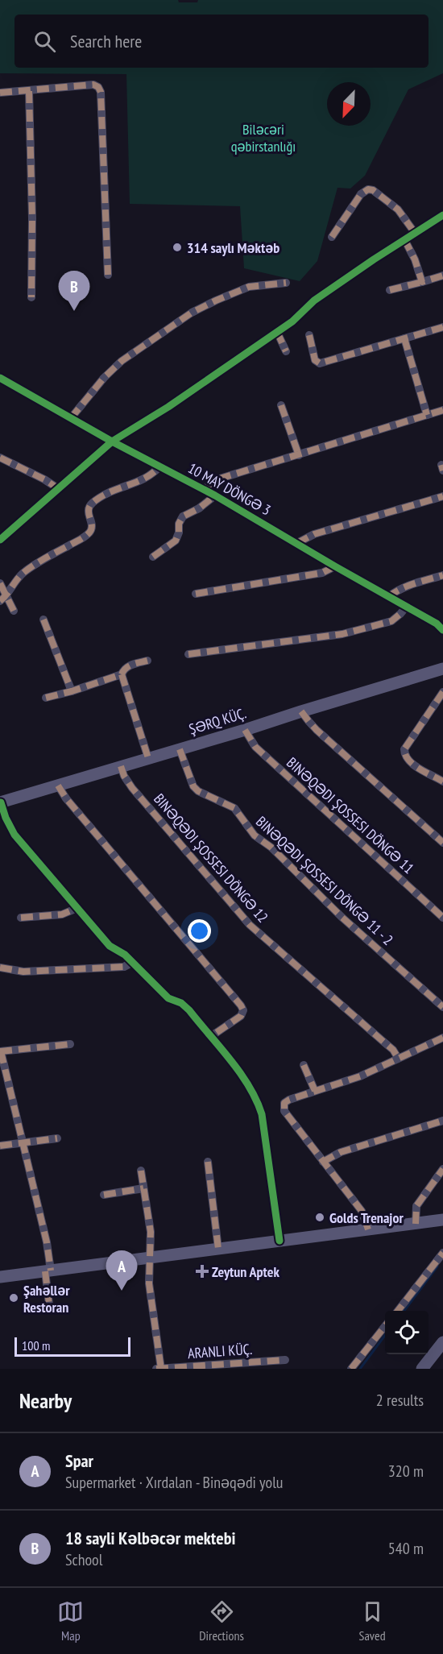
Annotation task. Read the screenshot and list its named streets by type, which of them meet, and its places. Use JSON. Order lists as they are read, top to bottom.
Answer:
{
  "streets": {
    "street": [
      "10 MAY DÖNGƏ 3",
      "ŞƏRQ KÜÇ.",
      "BINƏQƏDI ŞOSSESI DÖNGƏ 11",
      "BINƏQƏDI ŞOSSESI DÖNGƏ 12",
      "BINƏQƏDI ŞOSSESI DÖNGƏ 11 - 2"
    ]
  },
  "crossings": [
    ["ŞƏRQ KÜÇ.", "BINƏQƏDI ŞOSSESI DÖNGƏ 11"],
    ["ŞƏRQ KÜÇ.", "BINƏQƏDI ŞOSSESI DÖNGƏ 12"],
    ["ŞƏRQ KÜÇ.", "BINƏQƏDI ŞOSSESI DÖNGƏ 11 - 2"]
  ],
  "parks": ["Biləcəri qəbirstanlığı"],
  "places": {
    "other": ["314 saylı Məktəb", "Golds Trenajor", "Şahəllər Restoran"],
    "health": ["Zeytun Aptek"]
  },
  "scale_bar": "100 m",
  "north": "bottom left",
  "page": {
    "search": "Search here",
    "pins": ["B", "A"],
    "scale": "100 m",
    "heading": ["Nearby", "2 results"],
    "list": [
      {
        "mark": "A",
        "name": "Spar",
        "note": "Supermarket · Xırdalan - Binəqədi yolu",
        "value": "320 m"
      },
      {
        "mark": "B",
        "name": "18 sayli Kəlbəcər mektebi",
        "note": "School",
        "value": "540 m"
      }
    ],
    "nav": ["Map", "Directions", "Saved"]
  }
}
